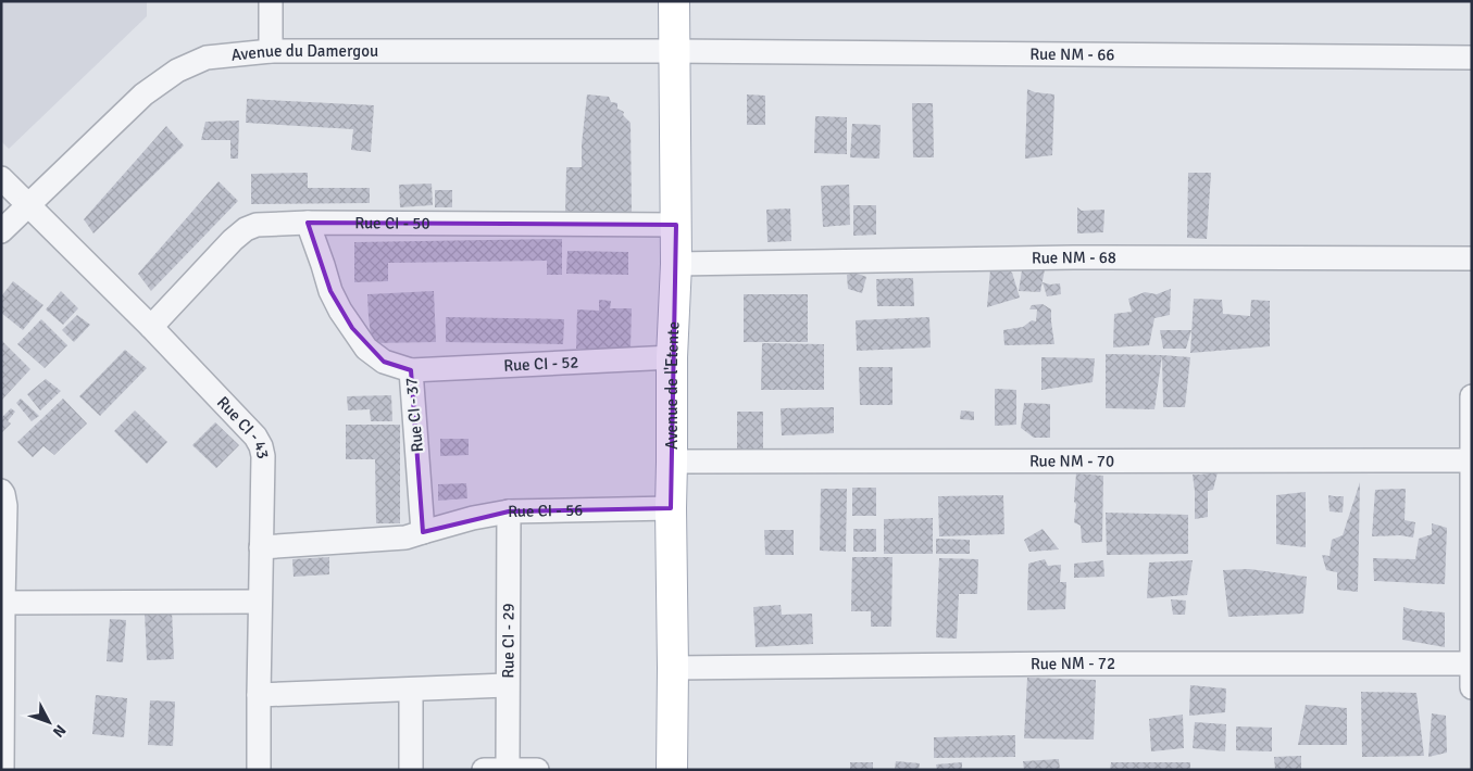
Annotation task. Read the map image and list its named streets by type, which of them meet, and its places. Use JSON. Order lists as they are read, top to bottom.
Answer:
{
  "streets": {
    "main road": ["Avenue de l'Etente"],
    "street": [
      "Avenue du Damergou",
      "Rue NM - 66",
      "Rue CI - 50",
      "Rue NM - 68",
      "Rue CI - 52",
      "Rue CI - 37",
      "Rue CI - 43",
      "Rue NM - 70",
      "Rue CI - 56",
      "Rue CI - 29",
      "Rue NM - 72"
    ]
  },
  "crossings": [
    ["Avenue du Damergou", "Rue NM - 66"],
    ["Avenue du Damergou", "Avenue de l'Etente"],
    ["Avenue du Damergou", "Rue CI - 43"],
    ["Rue NM - 66", "Avenue de l'Etente"],
    ["Rue CI - 50", "Avenue de l'Etente"],
    ["Rue CI - 50", "Rue CI - 37"],
    ["Rue CI - 50", "Rue CI - 43"],
    ["Rue NM - 68", "Avenue de l'Etente"],
    ["Rue CI - 52", "Avenue de l'Etente"],
    ["Rue CI - 52", "Rue CI - 37"],
    ["Avenue de l'Etente", "Rue NM - 70"],
    ["Avenue de l'Etente", "Rue CI - 56"],
    ["Avenue de l'Etente", "Rue NM - 72"],
    ["Rue CI - 37", "Rue CI - 56"],
    ["Rue CI - 43", "Rue CI - 56"],
    ["Rue CI - 56", "Rue CI - 29"]
  ],
  "north": "bottom right"
}
